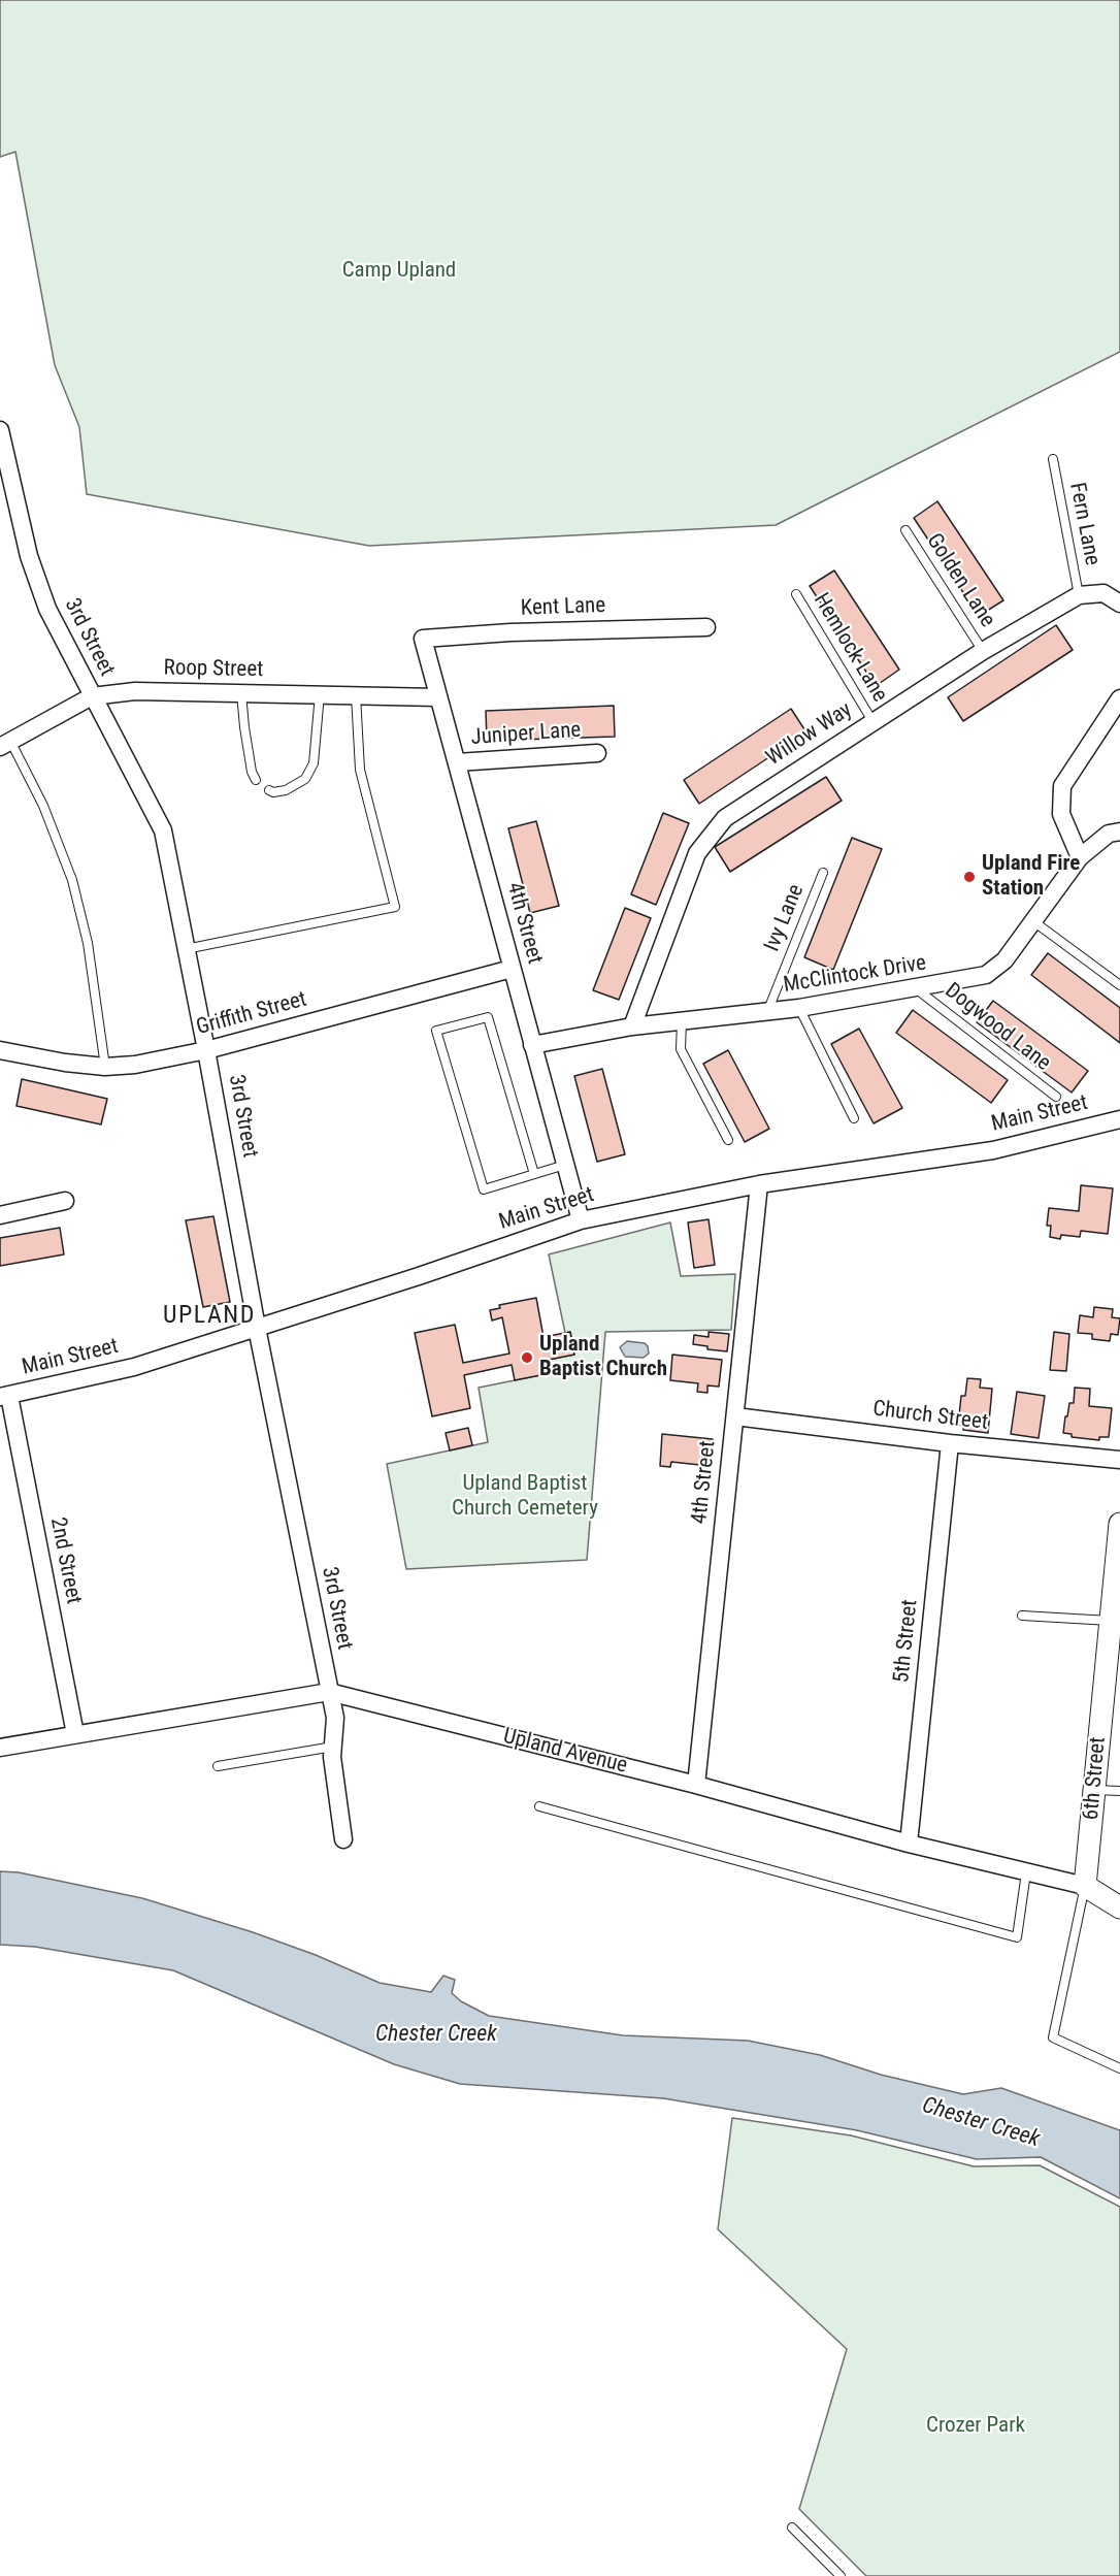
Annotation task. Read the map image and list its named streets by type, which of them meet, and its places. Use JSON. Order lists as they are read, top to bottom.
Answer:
{
  "streets": {
    "street": [
      "Kent Lane",
      "3rd Street",
      "Roop Street",
      "Juniper Lane",
      "Willow Way",
      "4th Street",
      "McClintock Drive",
      "Griffith Street",
      "Main Street",
      "Church Street",
      "2nd Street",
      "5th Street",
      "Upland Avenue",
      "6th Street"
    ],
    "lane": [
      "Fern Lane",
      "Golden Lane",
      "Hemlock Lane",
      "Ivy Lane",
      "Dogwood Lane"
    ]
  },
  "crossings": [
    ["Fern Lane", "Willow Way"],
    ["Golden Lane", "Willow Way"],
    ["Kent Lane", "4th Street"],
    ["3rd Street", "Roop Street"],
    ["3rd Street", "Griffith Street"],
    ["3rd Street", "Main Street"],
    ["3rd Street", "Upland Avenue"],
    ["Hemlock Lane", "Willow Way"],
    ["Roop Street", "4th Street"],
    ["Juniper Lane", "4th Street"],
    ["Willow Way", "McClintock Drive"],
    ["Ivy Lane", "McClintock Drive"],
    ["4th Street", "McClintock Drive"],
    ["4th Street", "Griffith Street"],
    ["4th Street", "Main Street"],
    ["4th Street", "Church Street"],
    ["4th Street", "Upland Avenue"],
    ["McClintock Drive", "Dogwood Lane"],
    ["Main Street", "2nd Street"],
    ["Church Street", "5th Street"],
    ["2nd Street", "Upland Avenue"],
    ["5th Street", "Upland Avenue"],
    ["Upland Avenue", "6th Street"]
  ],
  "districts": ["UPLAND"],
  "water": ["Chester Creek"],
  "parks": ["Camp Upland", "Upland Baptist Church Cemetery", "Crozer Park"],
  "places": ["Upland Fire Station", "Upland Baptist Church"]
}
